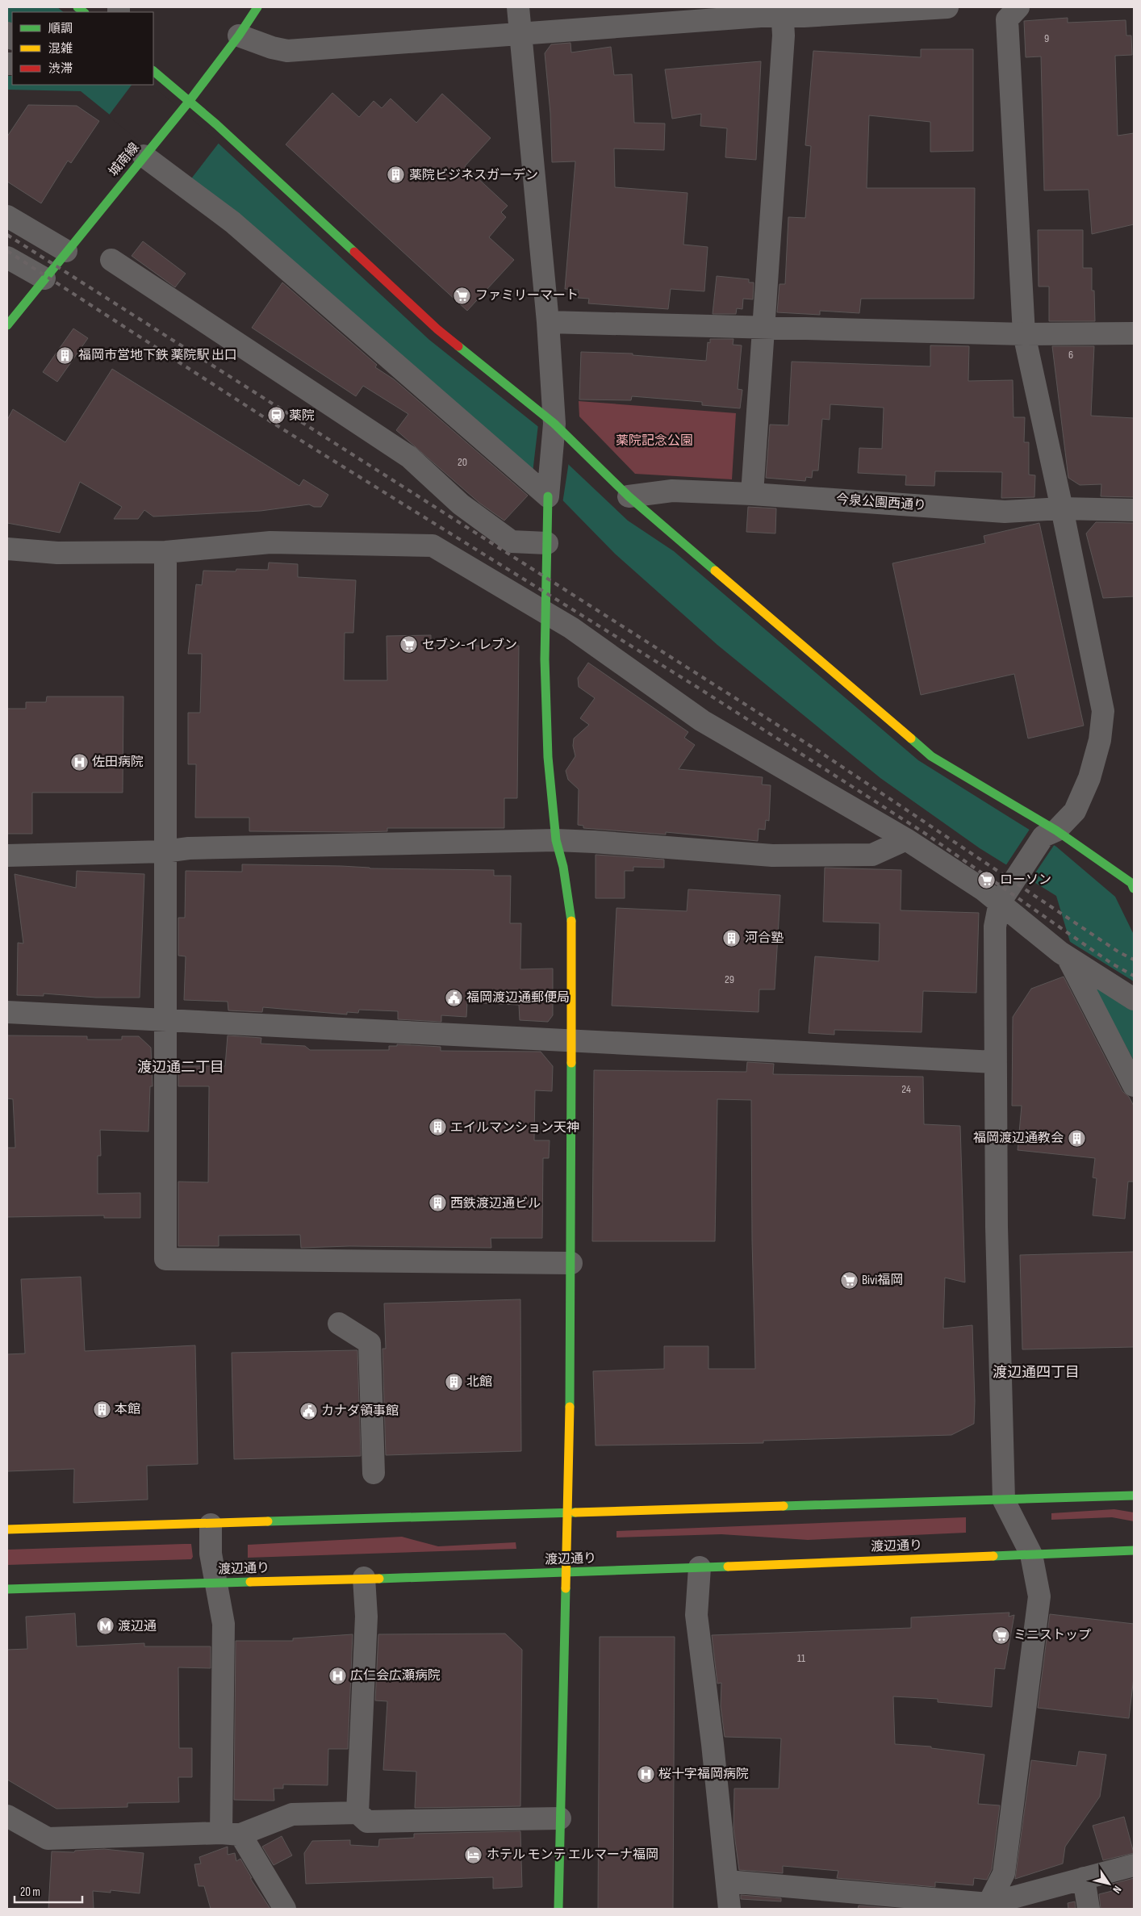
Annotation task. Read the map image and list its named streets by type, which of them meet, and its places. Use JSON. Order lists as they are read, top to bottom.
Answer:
{
  "streets": {
    "street": ["城南線", "今泉公園西通り", "渡辺通り"]
  },
  "districts": ["渡辺通二丁目", "渡辺通四丁目"],
  "parks": ["薬院記念公園"],
  "places": {
    "building": [
      "薬院ビジネスガーデン",
      "福岡市営地下鉄 薬院駅 出口",
      "河合塾",
      "エイルマンション天神",
      "福岡渡辺通教会",
      "西鉄渡辺通ビル",
      "北館",
      "本館"
    ],
    "supermarket": [
      "ファミリーマート",
      "セブン-イレブン",
      "ローソン",
      "Bivi福岡",
      "ミニストップ"
    ],
    "station": ["薬院"],
    "hospital": ["佐田病院", "広仁会広瀬病院", "桜十字福岡病院"],
    "public building": ["福岡渡辺通郵便局", "カナダ領事館"],
    "metro station": ["渡辺通"],
    "hotel": ["ホテル モンテ エルマーナ福岡"]
  },
  "house_numbers": [
    "9",
    "6",
    "20",
    "29",
    "24",
    "11"
  ],
  "legend": ["順調", "混雑", "渋滞"],
  "scale_bar": "20 m",
  "north": "bottom right"
}
